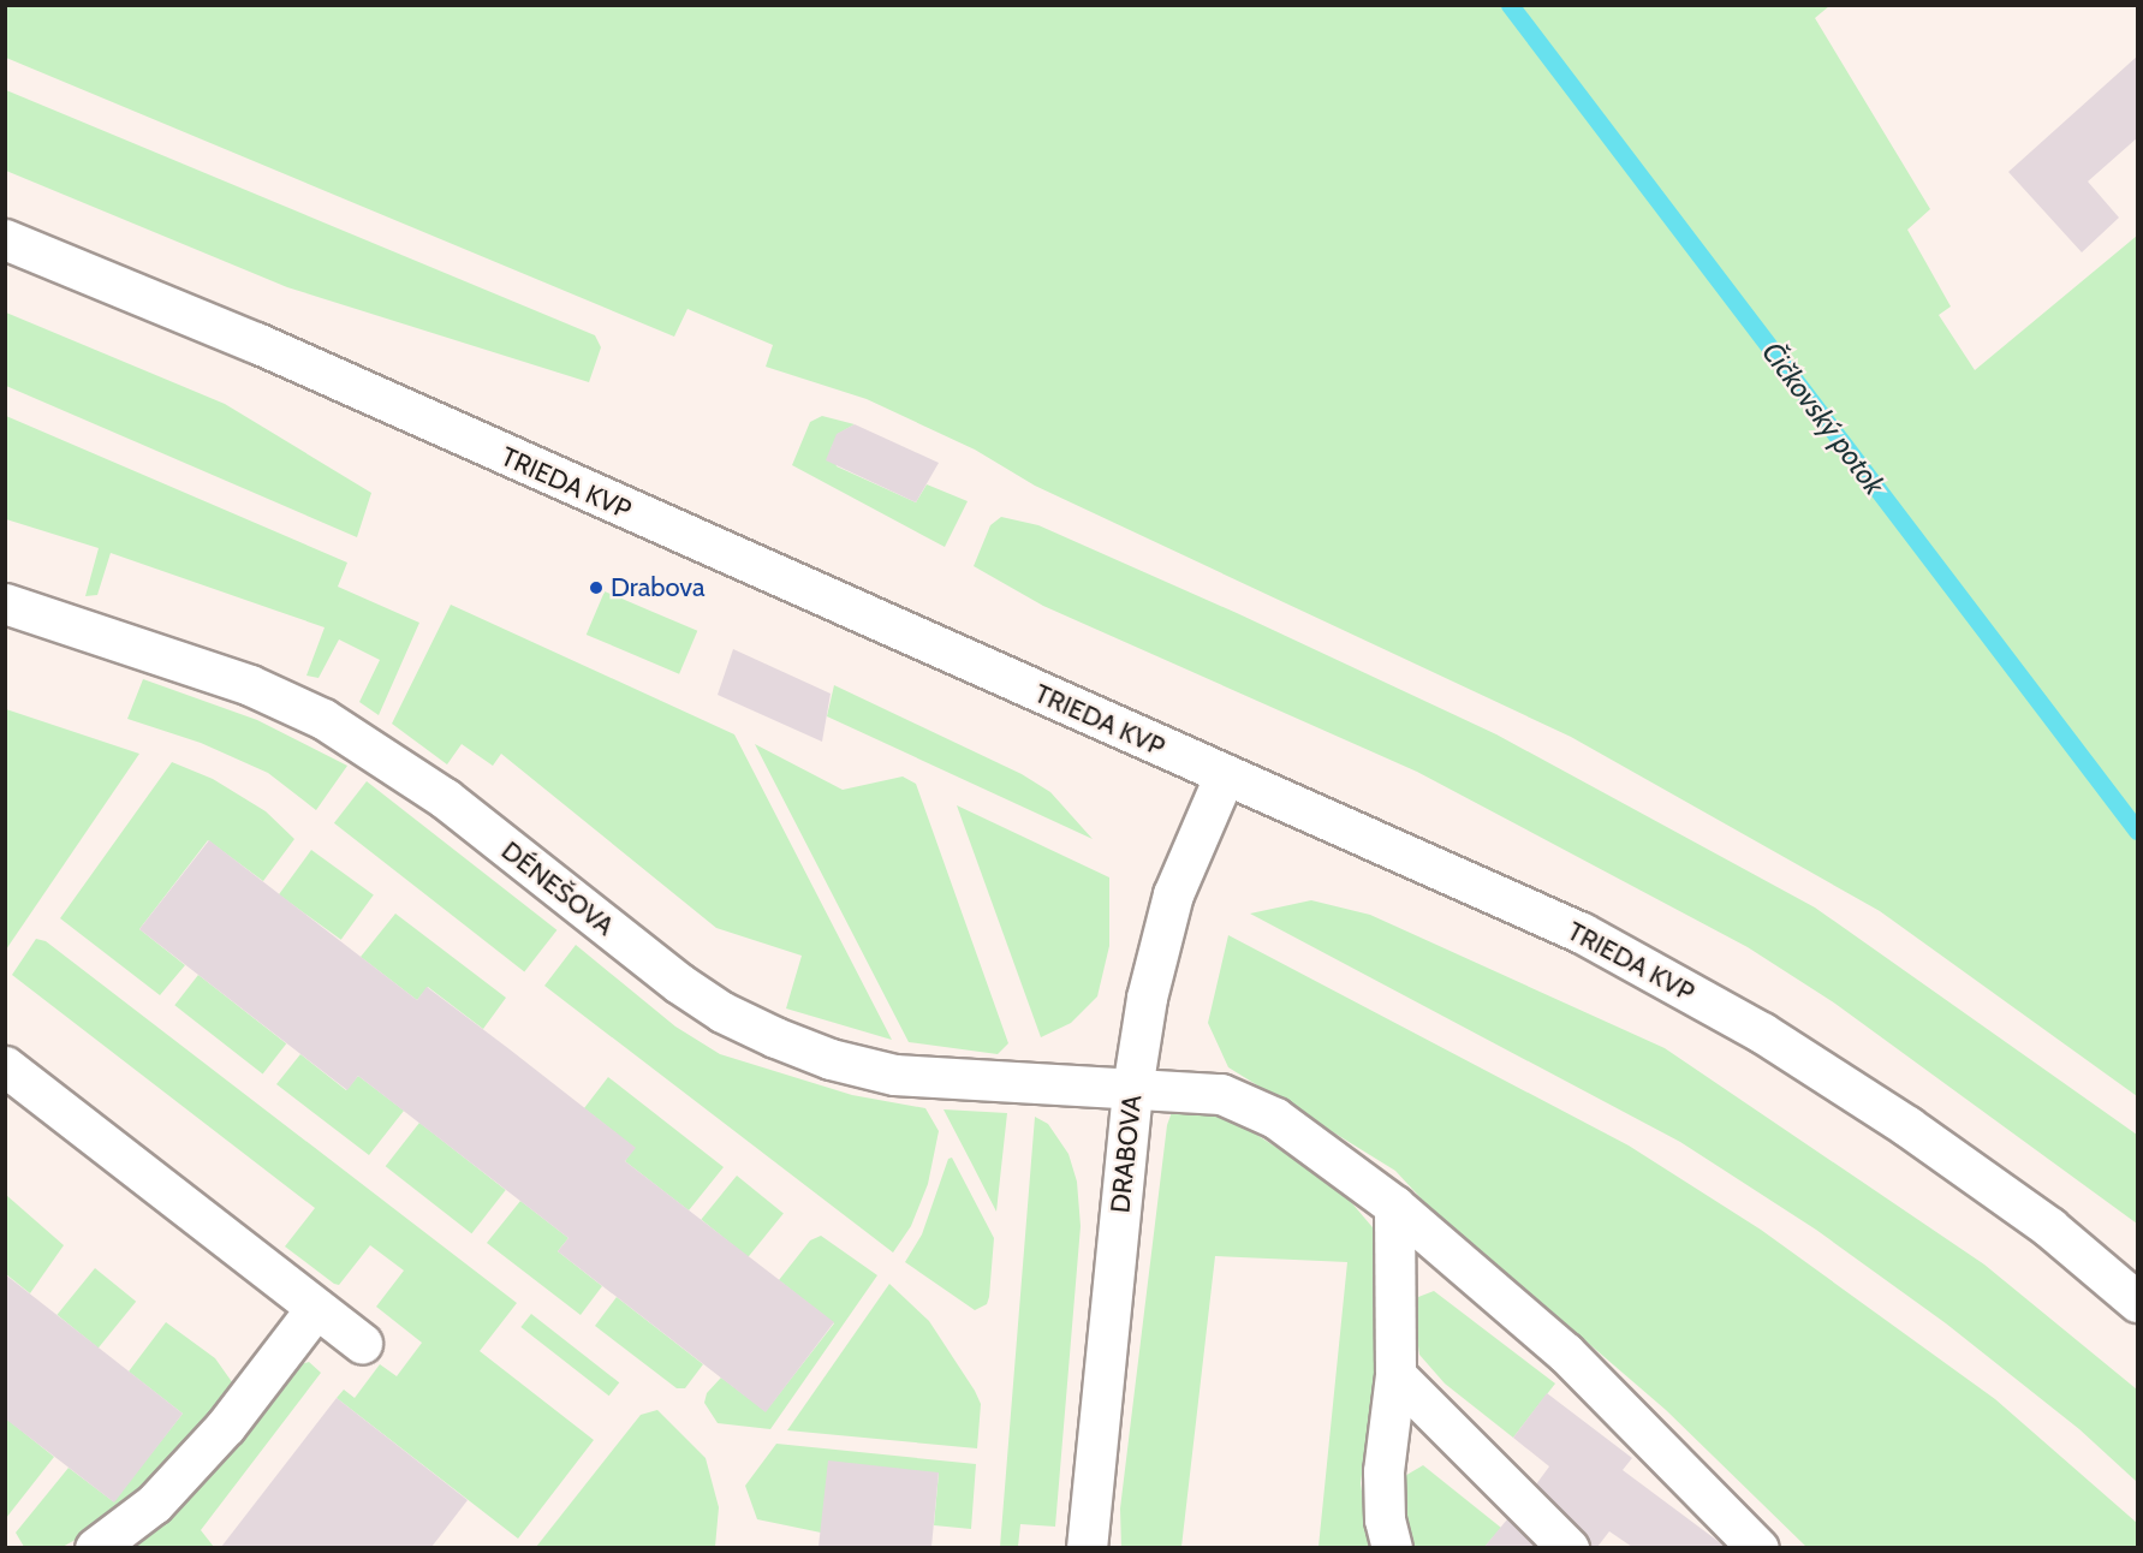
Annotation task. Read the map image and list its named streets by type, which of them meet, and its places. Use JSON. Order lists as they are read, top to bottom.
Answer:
{
  "streets": {
    "street": ["TRIEDA KVP", "DÉNEŠOVA", "DRABOVA"]
  },
  "crossings": [
    ["TRIEDA KVP", "DRABOVA"],
    ["DÉNEŠOVA", "DRABOVA"]
  ],
  "water": ["Čičkovský potok"],
  "places": ["Drabova"]
}
